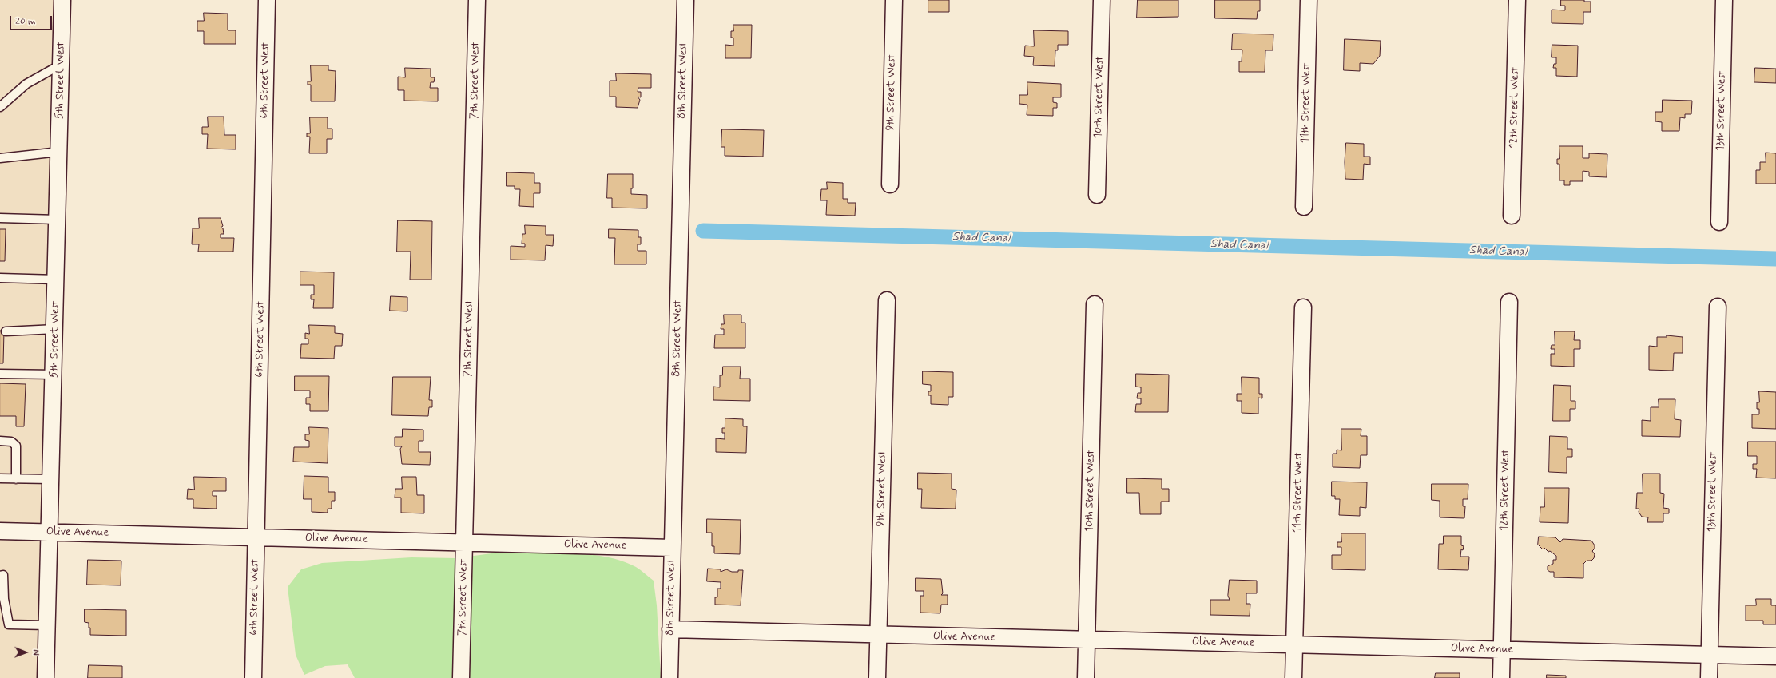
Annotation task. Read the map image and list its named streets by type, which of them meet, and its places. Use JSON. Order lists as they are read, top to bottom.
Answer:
{
  "streets": {
    "street": [
      "5th Street West",
      "6th Street West",
      "7th Street West",
      "8th Street West",
      "9th Street West",
      "10th Street West",
      "11th Street West",
      "12th Street West",
      "13th Street West",
      "Olive Avenue"
    ]
  },
  "crossings": [
    ["5th Street West", "Olive Avenue"],
    ["6th Street West", "Olive Avenue"],
    ["7th Street West", "Olive Avenue"],
    ["8th Street West", "Olive Avenue"],
    ["9th Street West", "Olive Avenue"],
    ["10th Street West", "Olive Avenue"],
    ["11th Street West", "Olive Avenue"],
    ["12th Street West", "Olive Avenue"],
    ["13th Street West", "Olive Avenue"]
  ],
  "water": ["Shad Canal"],
  "scale_bar": "20 m",
  "north": "right"
}
